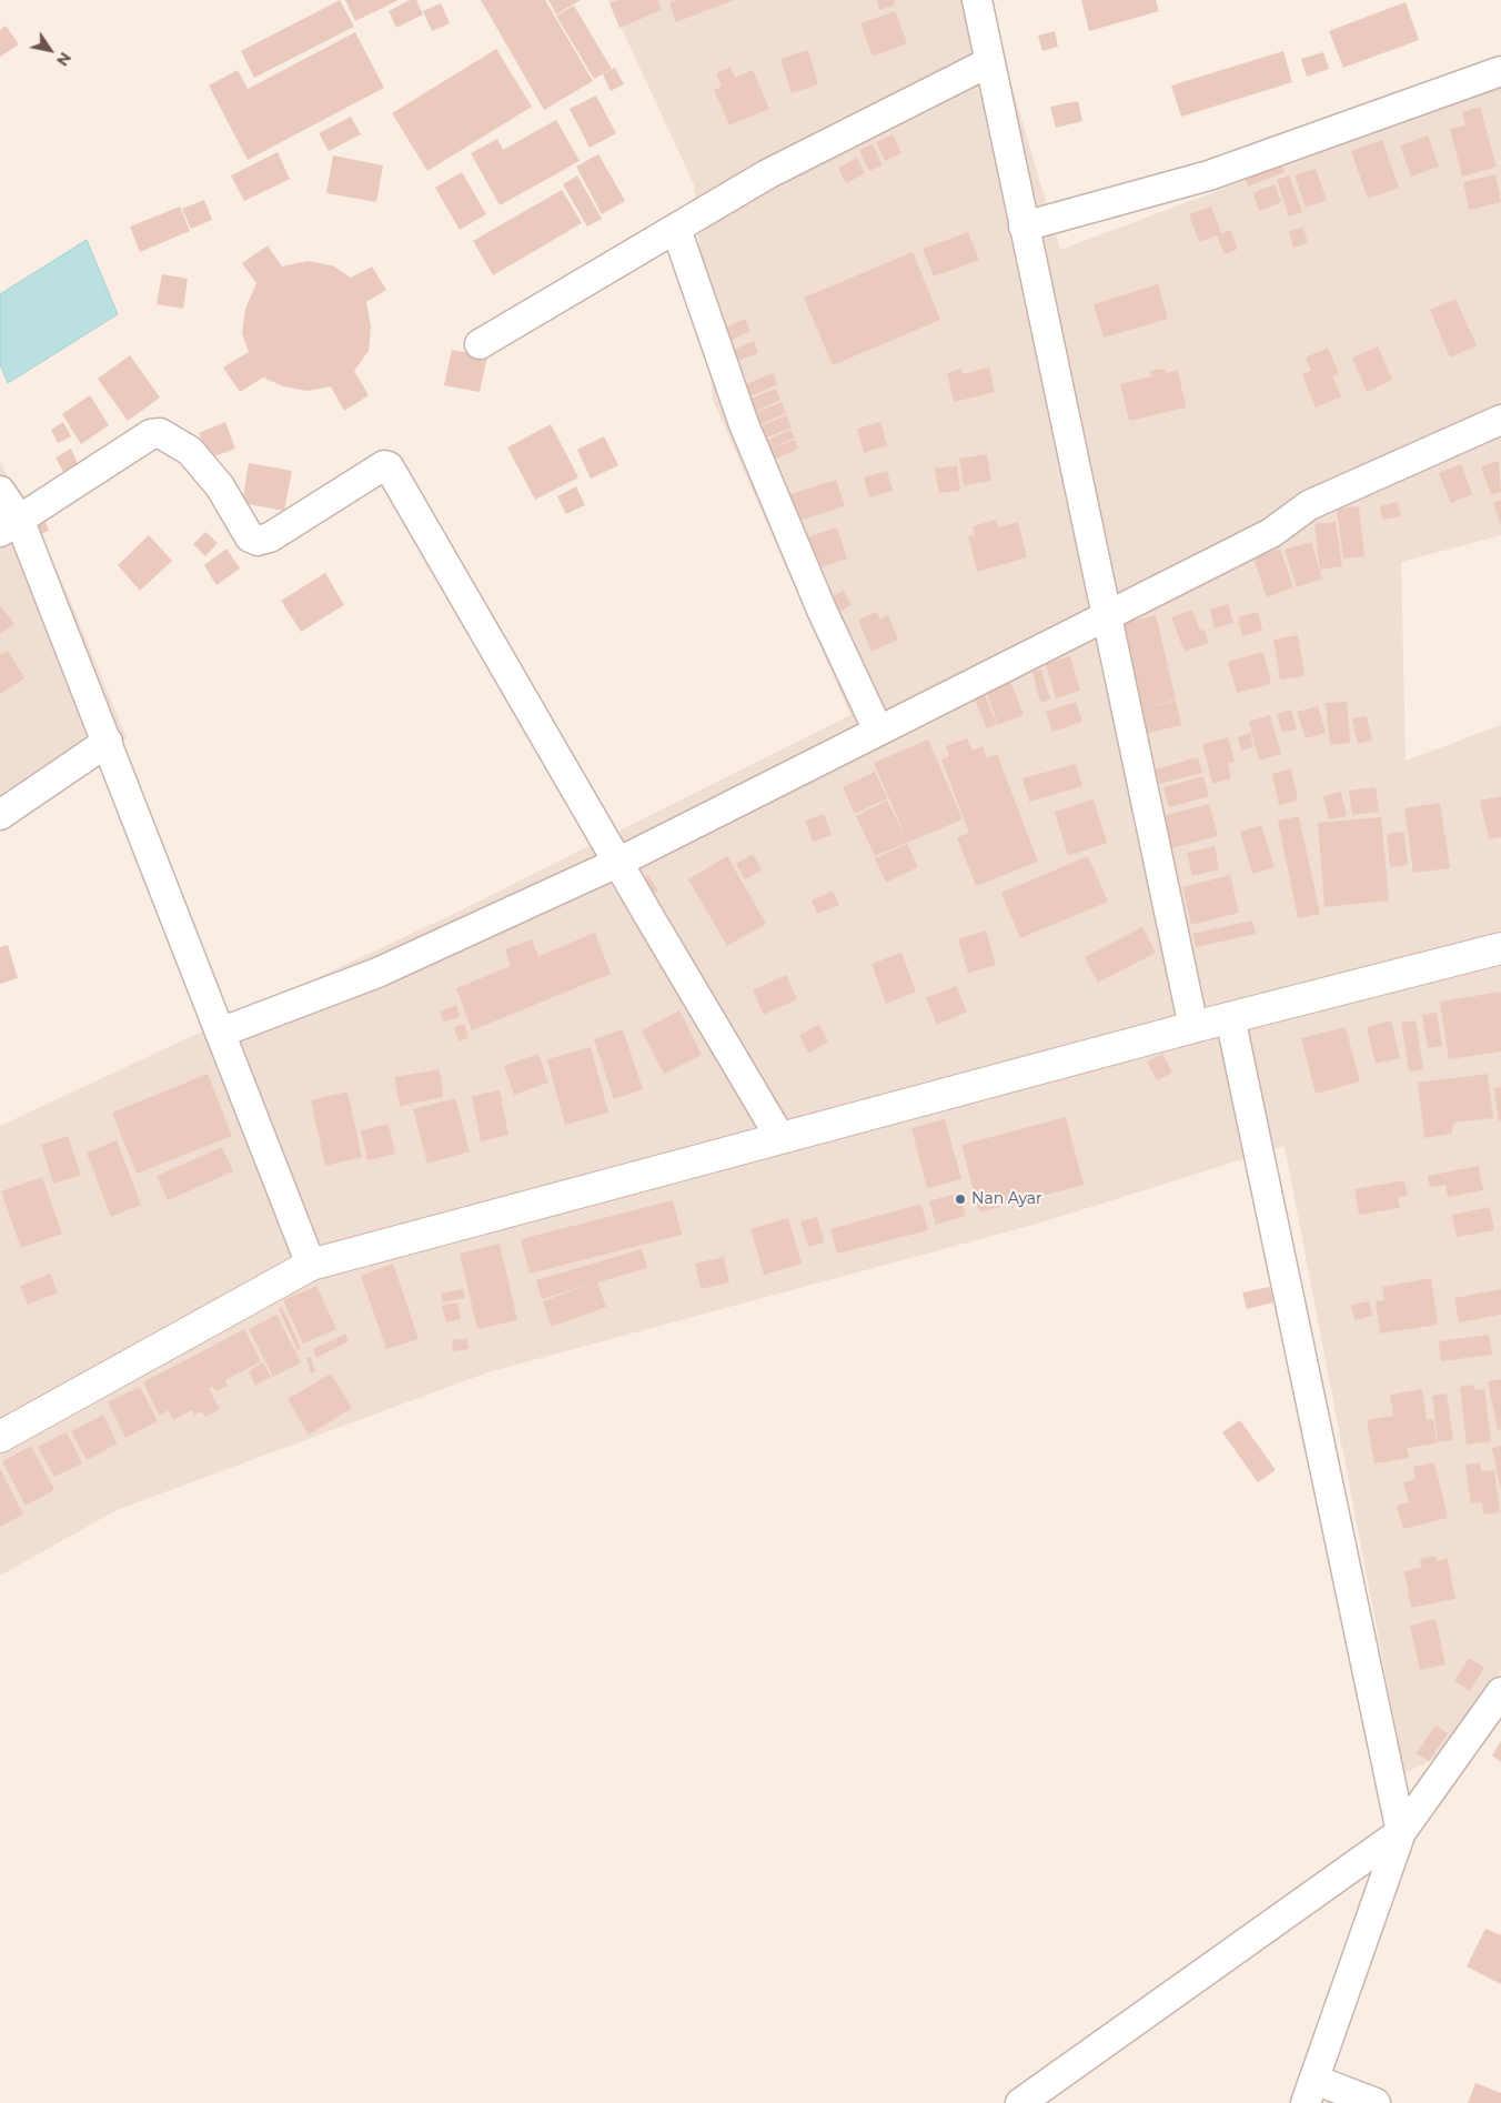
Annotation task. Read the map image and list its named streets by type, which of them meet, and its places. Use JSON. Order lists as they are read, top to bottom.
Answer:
{
  "places": ["Nan Ayar"],
  "north": "bottom right"
}
